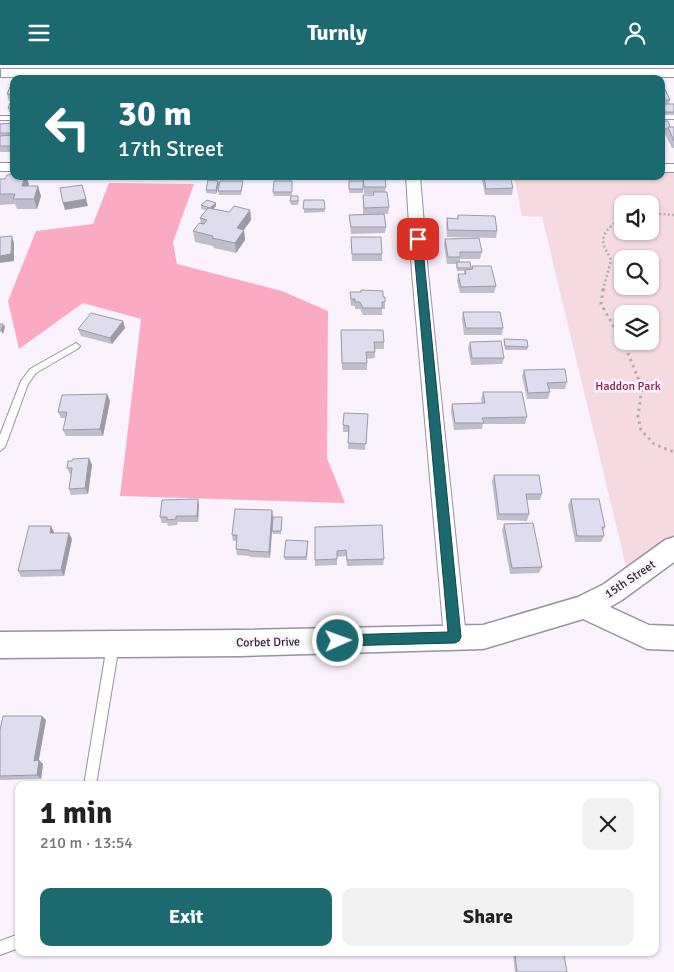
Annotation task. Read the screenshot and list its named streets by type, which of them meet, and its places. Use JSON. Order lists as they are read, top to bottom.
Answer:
{
  "streets": {
    "street": ["15th Street", "Corbet Drive"]
  },
  "crossings": [
    ["15th Street", "Corbet Drive"]
  ],
  "parks": ["Haddon Park"],
  "page": {
    "header": "Turnly",
    "turn": ["30 m", "17th Street"],
    "heading": ["1 min", "210 m · 13:54"],
    "buttons": ["Exit", "Share"]
  }
}
